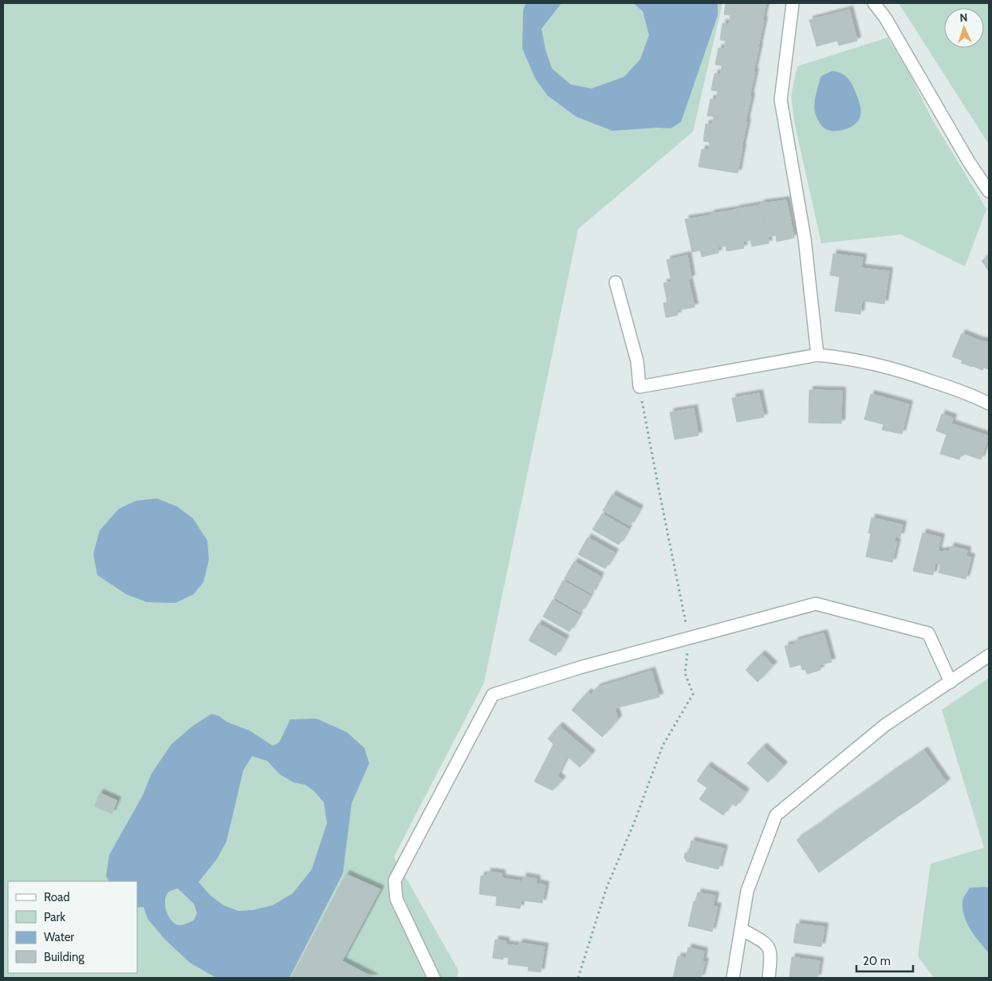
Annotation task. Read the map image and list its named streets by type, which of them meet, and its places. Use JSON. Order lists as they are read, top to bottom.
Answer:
{
  "legend": [
    "Road",
    "Park",
    "Water",
    "Building"
  ],
  "scale_bar": "20 m",
  "north": "top"
}
